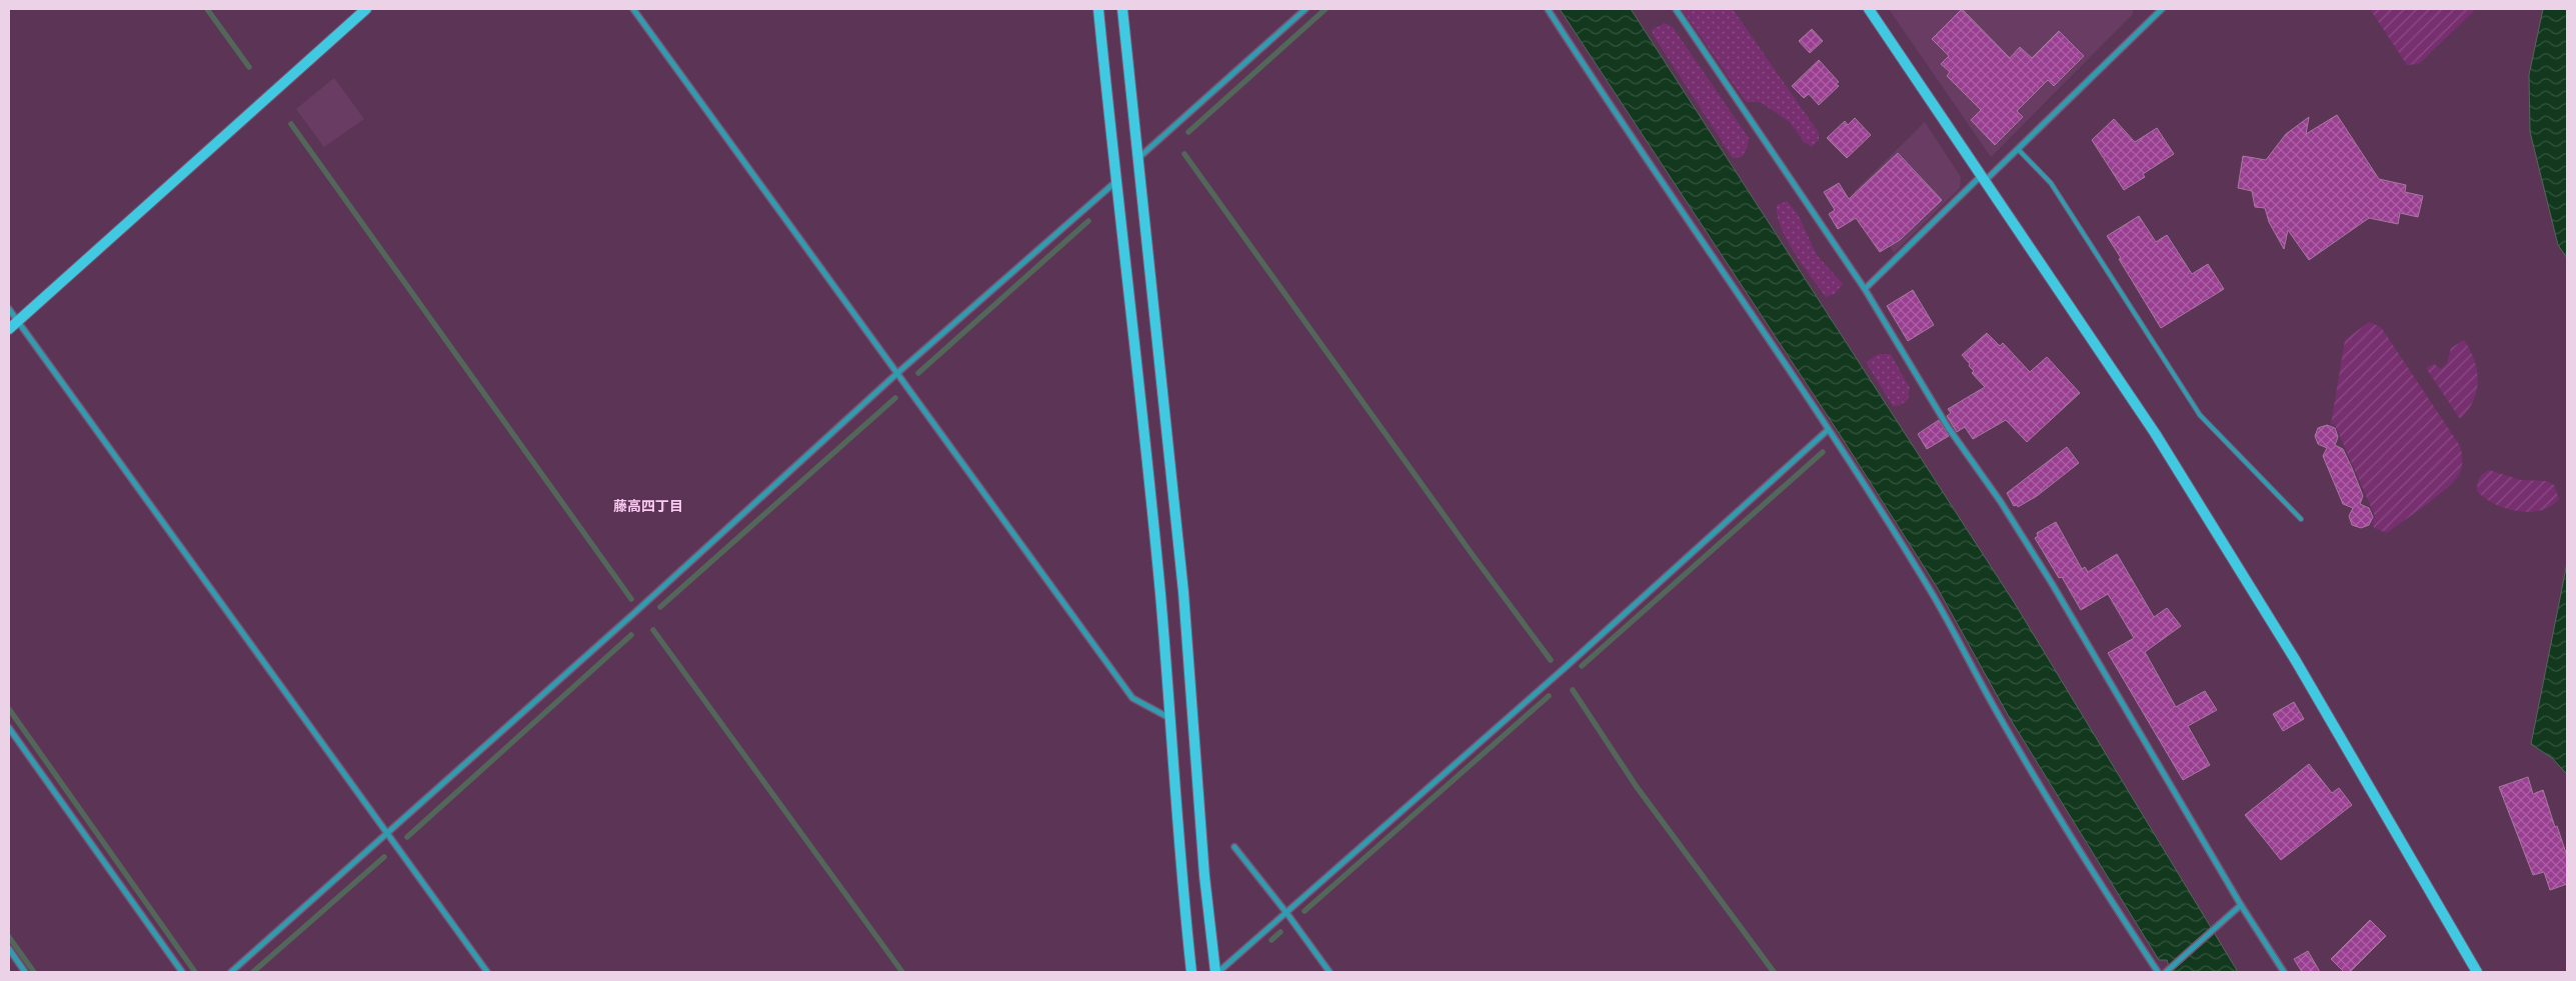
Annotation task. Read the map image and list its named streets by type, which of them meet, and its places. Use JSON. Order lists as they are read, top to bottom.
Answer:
{
  "districts": ["藤高四丁目"]
}
